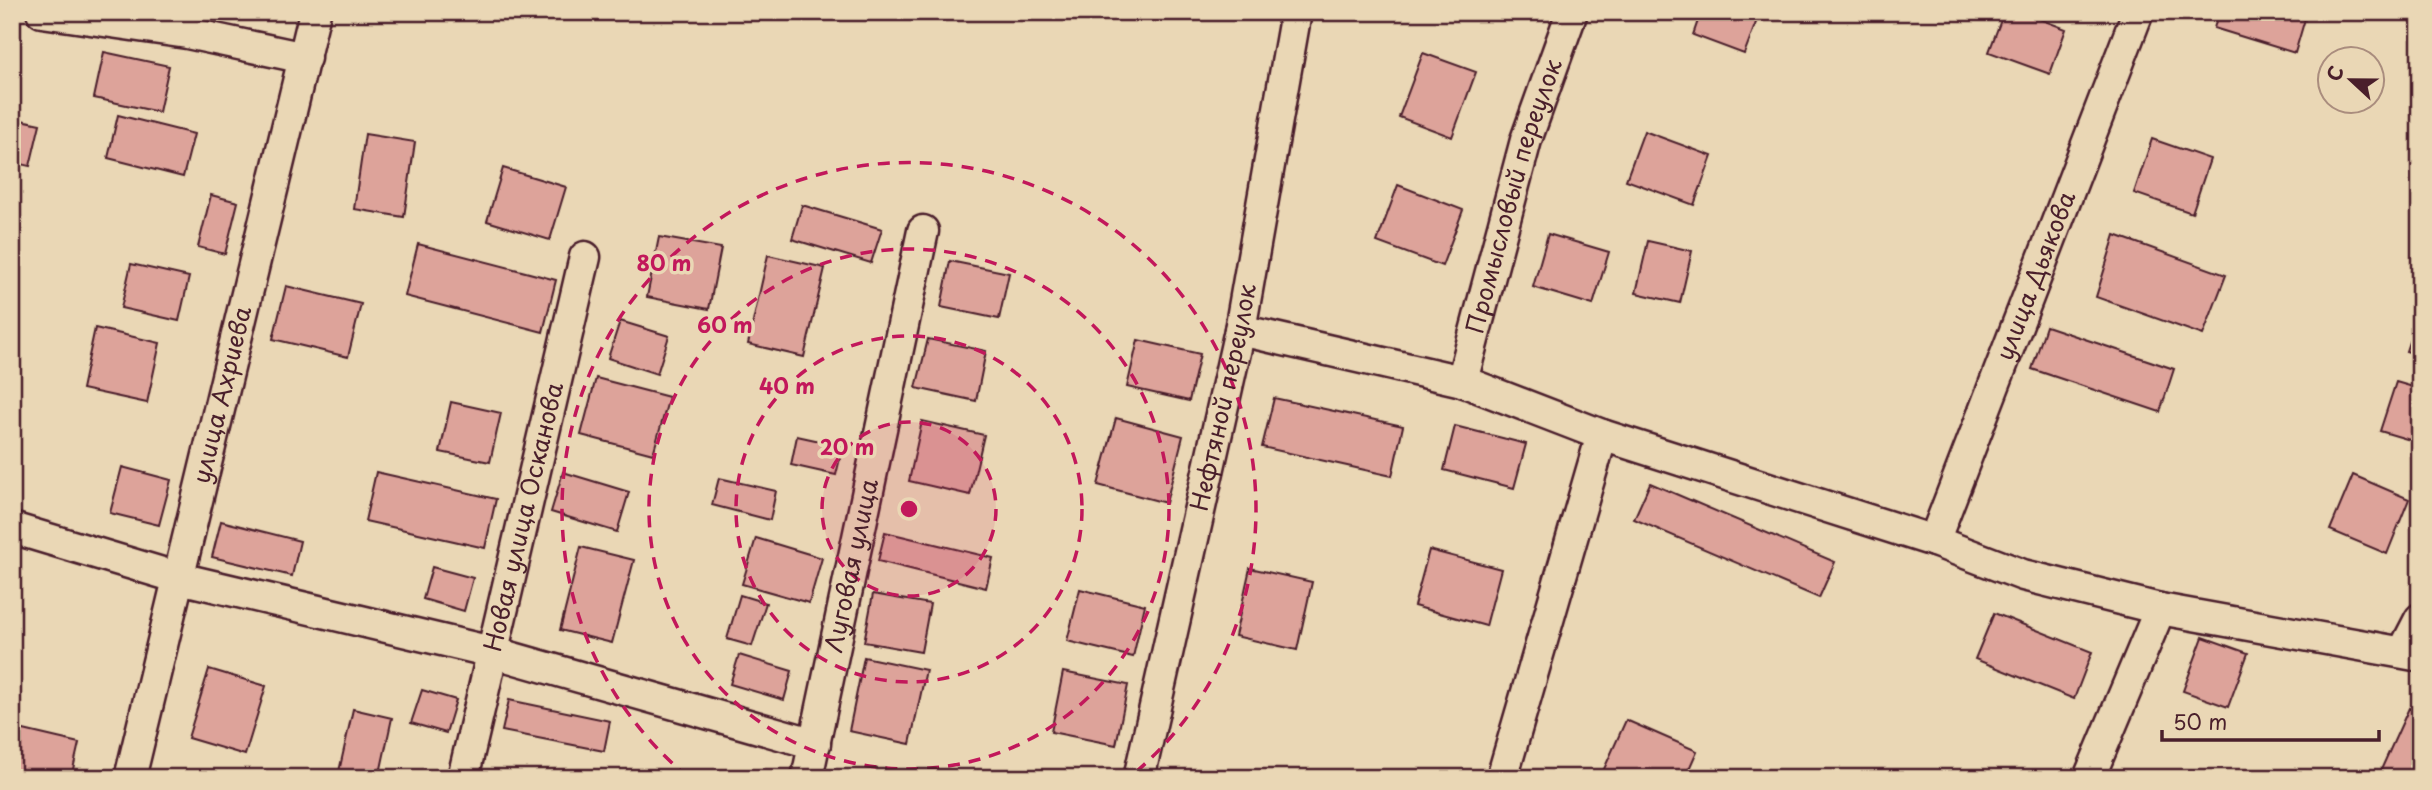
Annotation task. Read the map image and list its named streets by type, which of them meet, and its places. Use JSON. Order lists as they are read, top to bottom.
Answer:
{
  "streets": {
    "street": [
      "Промысловый переулок",
      "улица Дьякова",
      "улица Ахриева",
      "Нефтяной переулок",
      "Новая улица Осканова",
      "Луговая улица"
    ]
  },
  "scale_bar": "50 m",
  "north": "left",
  "rings": [
    "80 m",
    "60 m",
    "40 m",
    "20 m"
  ]
}
